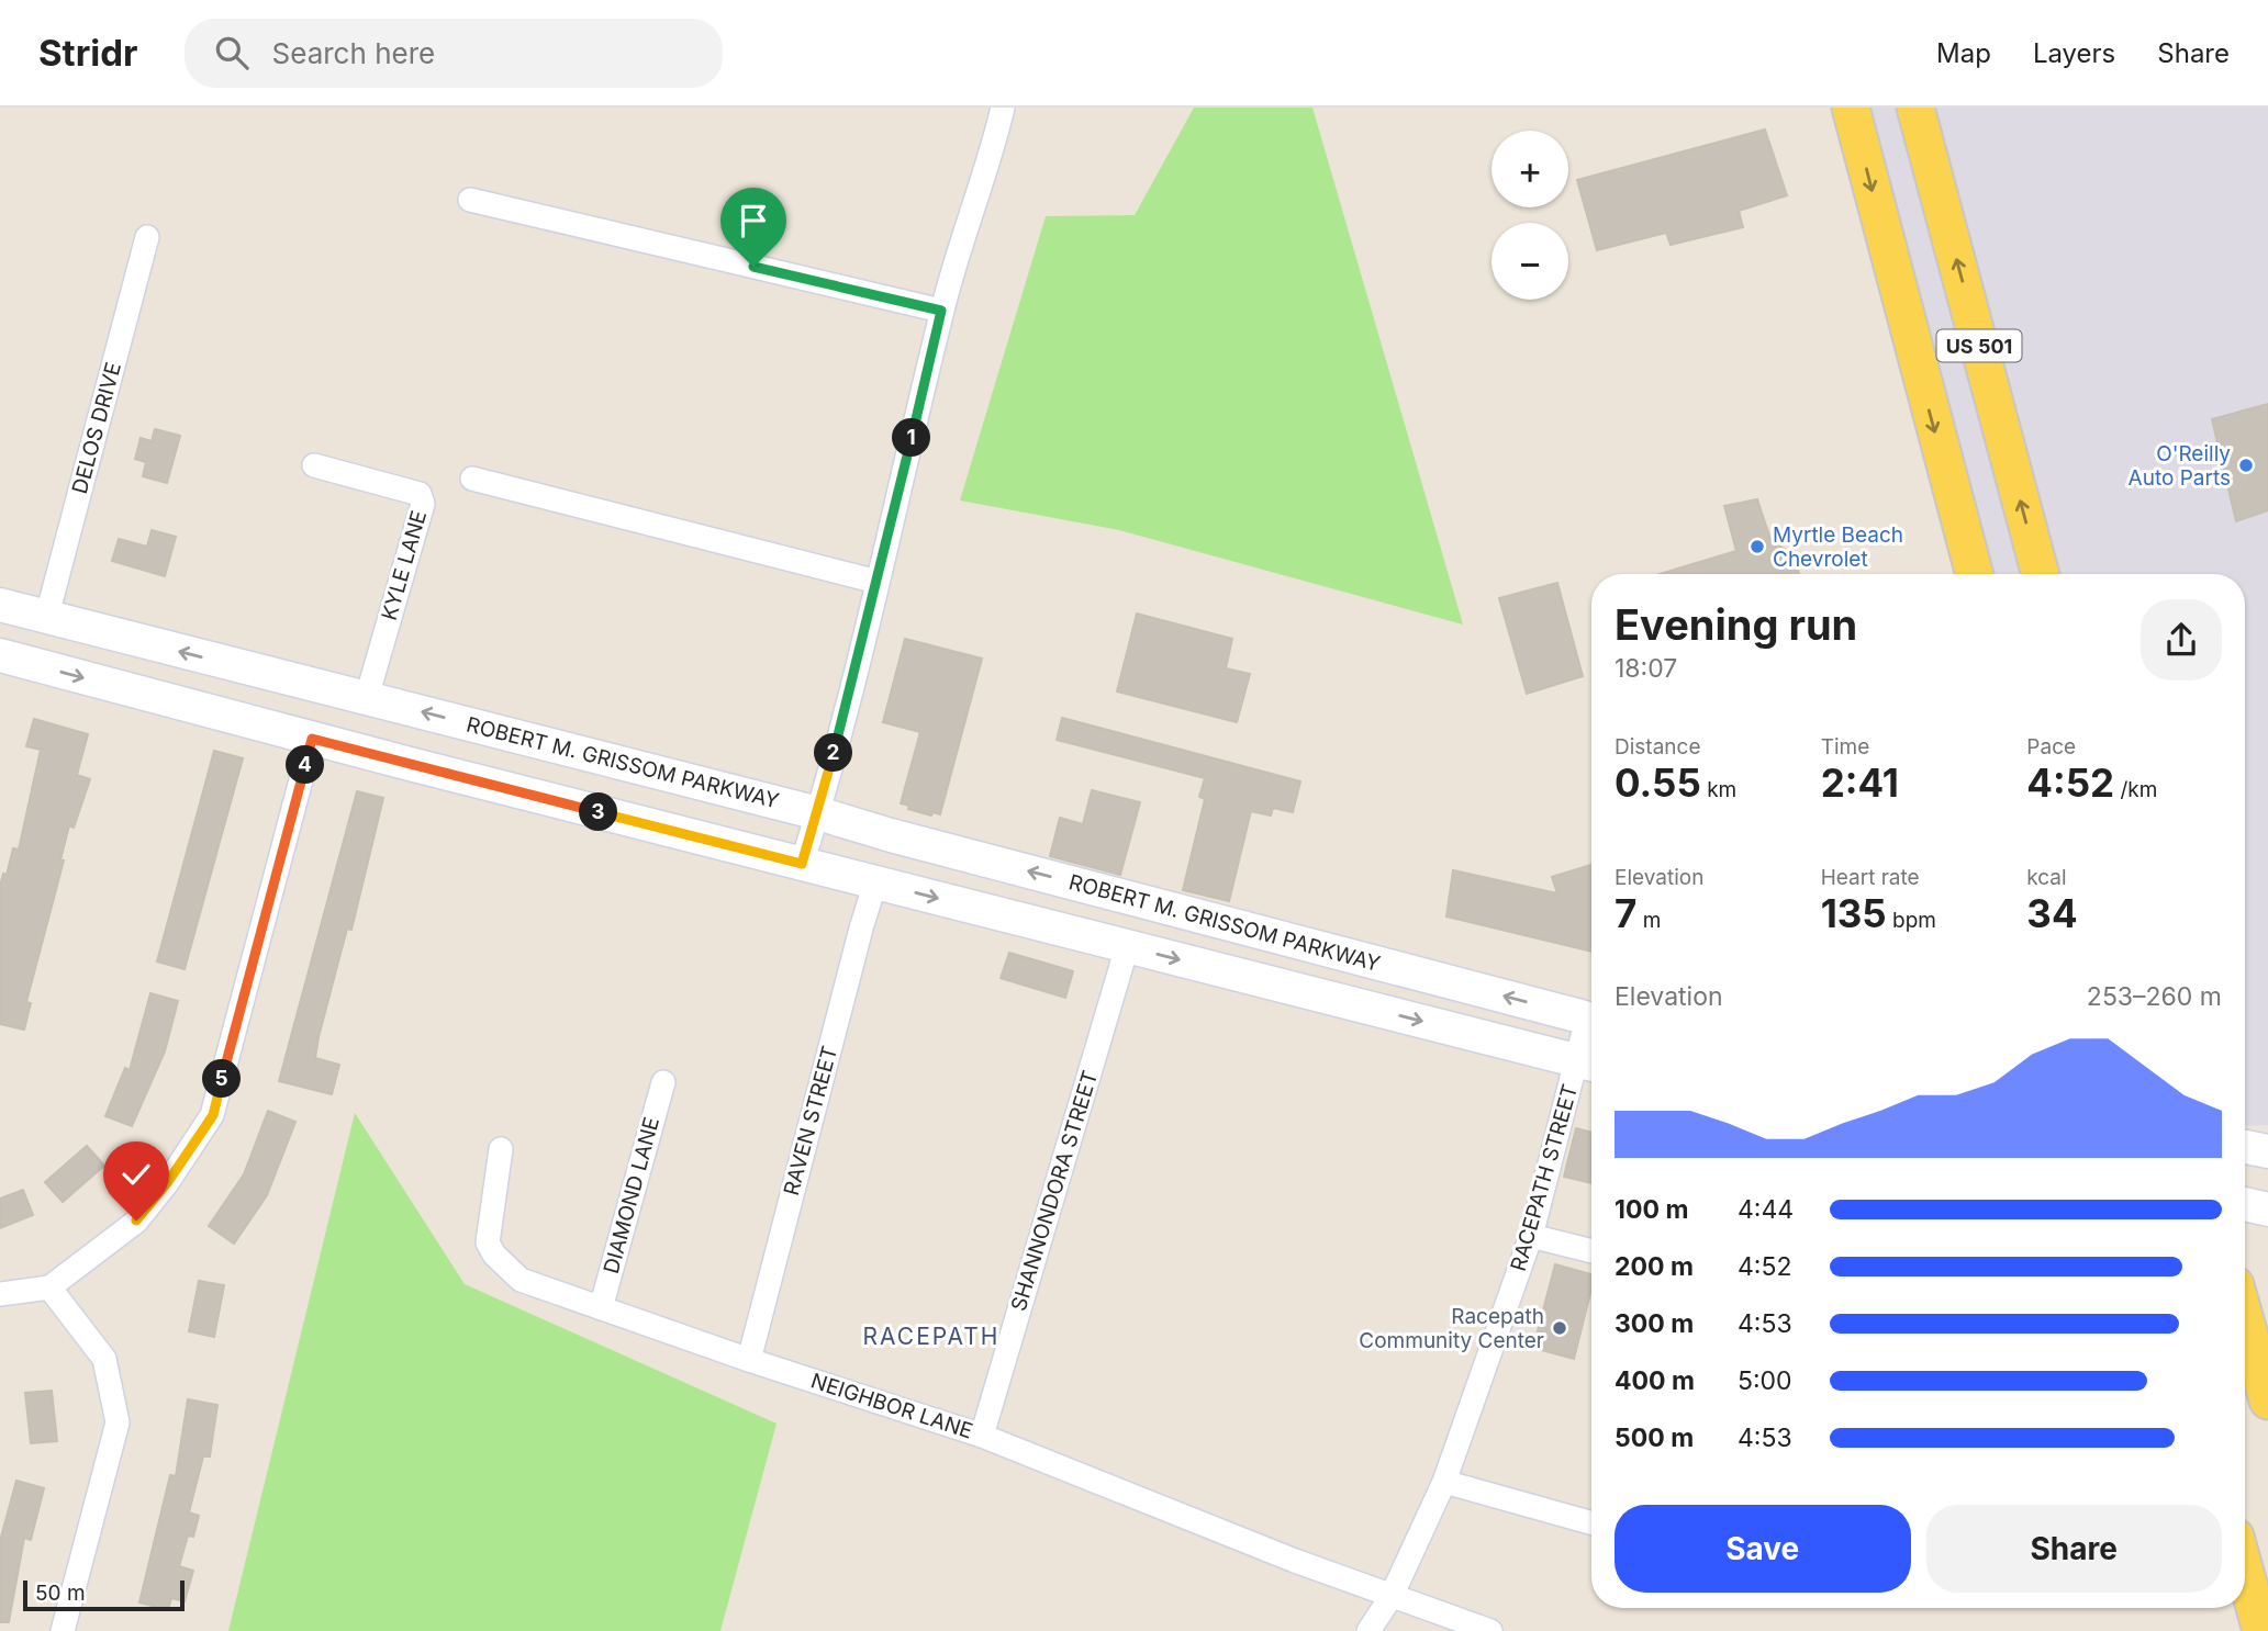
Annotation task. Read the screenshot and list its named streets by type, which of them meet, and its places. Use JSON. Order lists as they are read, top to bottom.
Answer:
{
  "streets": {
    "main road": ["US 501", "ROBERT M. GRISSOM PARKWAY"],
    "street": [
      "DELOS DRIVE",
      "KYLE LANE",
      "RAVEN STREET",
      "RACEPATH STREET",
      "SHANNONDORA STREET",
      "DIAMOND LANE",
      "NEIGHBOR LANE"
    ]
  },
  "crossings": [
    ["DELOS DRIVE", "ROBERT M. GRISSOM PARKWAY"],
    ["KYLE LANE", "ROBERT M. GRISSOM PARKWAY"],
    ["RAVEN STREET", "NEIGHBOR LANE"],
    ["RACEPATH STREET", "NEIGHBOR LANE"],
    ["SHANNONDORA STREET", "NEIGHBOR LANE"],
    ["DIAMOND LANE", "NEIGHBOR LANE"]
  ],
  "districts": ["RACEPATH"],
  "places": ["O'Reilly Auto Parts", "Myrtle Beach Chevrolet", "Racepath Community Center"],
  "scale_bar": "50 m",
  "page": {
    "header": "Stridr",
    "search": "Search here",
    "nav": ["Map", "Layers", "Share"],
    "map_buttons": ["+", "−"],
    "pins": [
      "1",
      "2",
      "4",
      "3",
      "5"
    ],
    "heading": ["Evening run", "18:07"],
    "stats": [
      ["Distance", "0.55 km"],
      ["Time", "2:41"],
      ["Pace", "4:52 /km"],
      ["Elevation", "7 m"],
      ["Heart rate", "135 bpm"],
      ["kcal", "34"]
    ],
    "chart": ["Elevation", "253–260 m"],
    "list": [
      {
        "name": "100 m",
        "note": "4:44"
      },
      {
        "name": "200 m",
        "note": "4:52"
      },
      {
        "name": "300 m",
        "note": "4:53"
      },
      {
        "name": "400 m",
        "note": "5:00"
      },
      {
        "name": "500 m",
        "note": "4:53"
      }
    ],
    "buttons": ["Save", "Share"],
    "scale": "50 m"
  }
}
